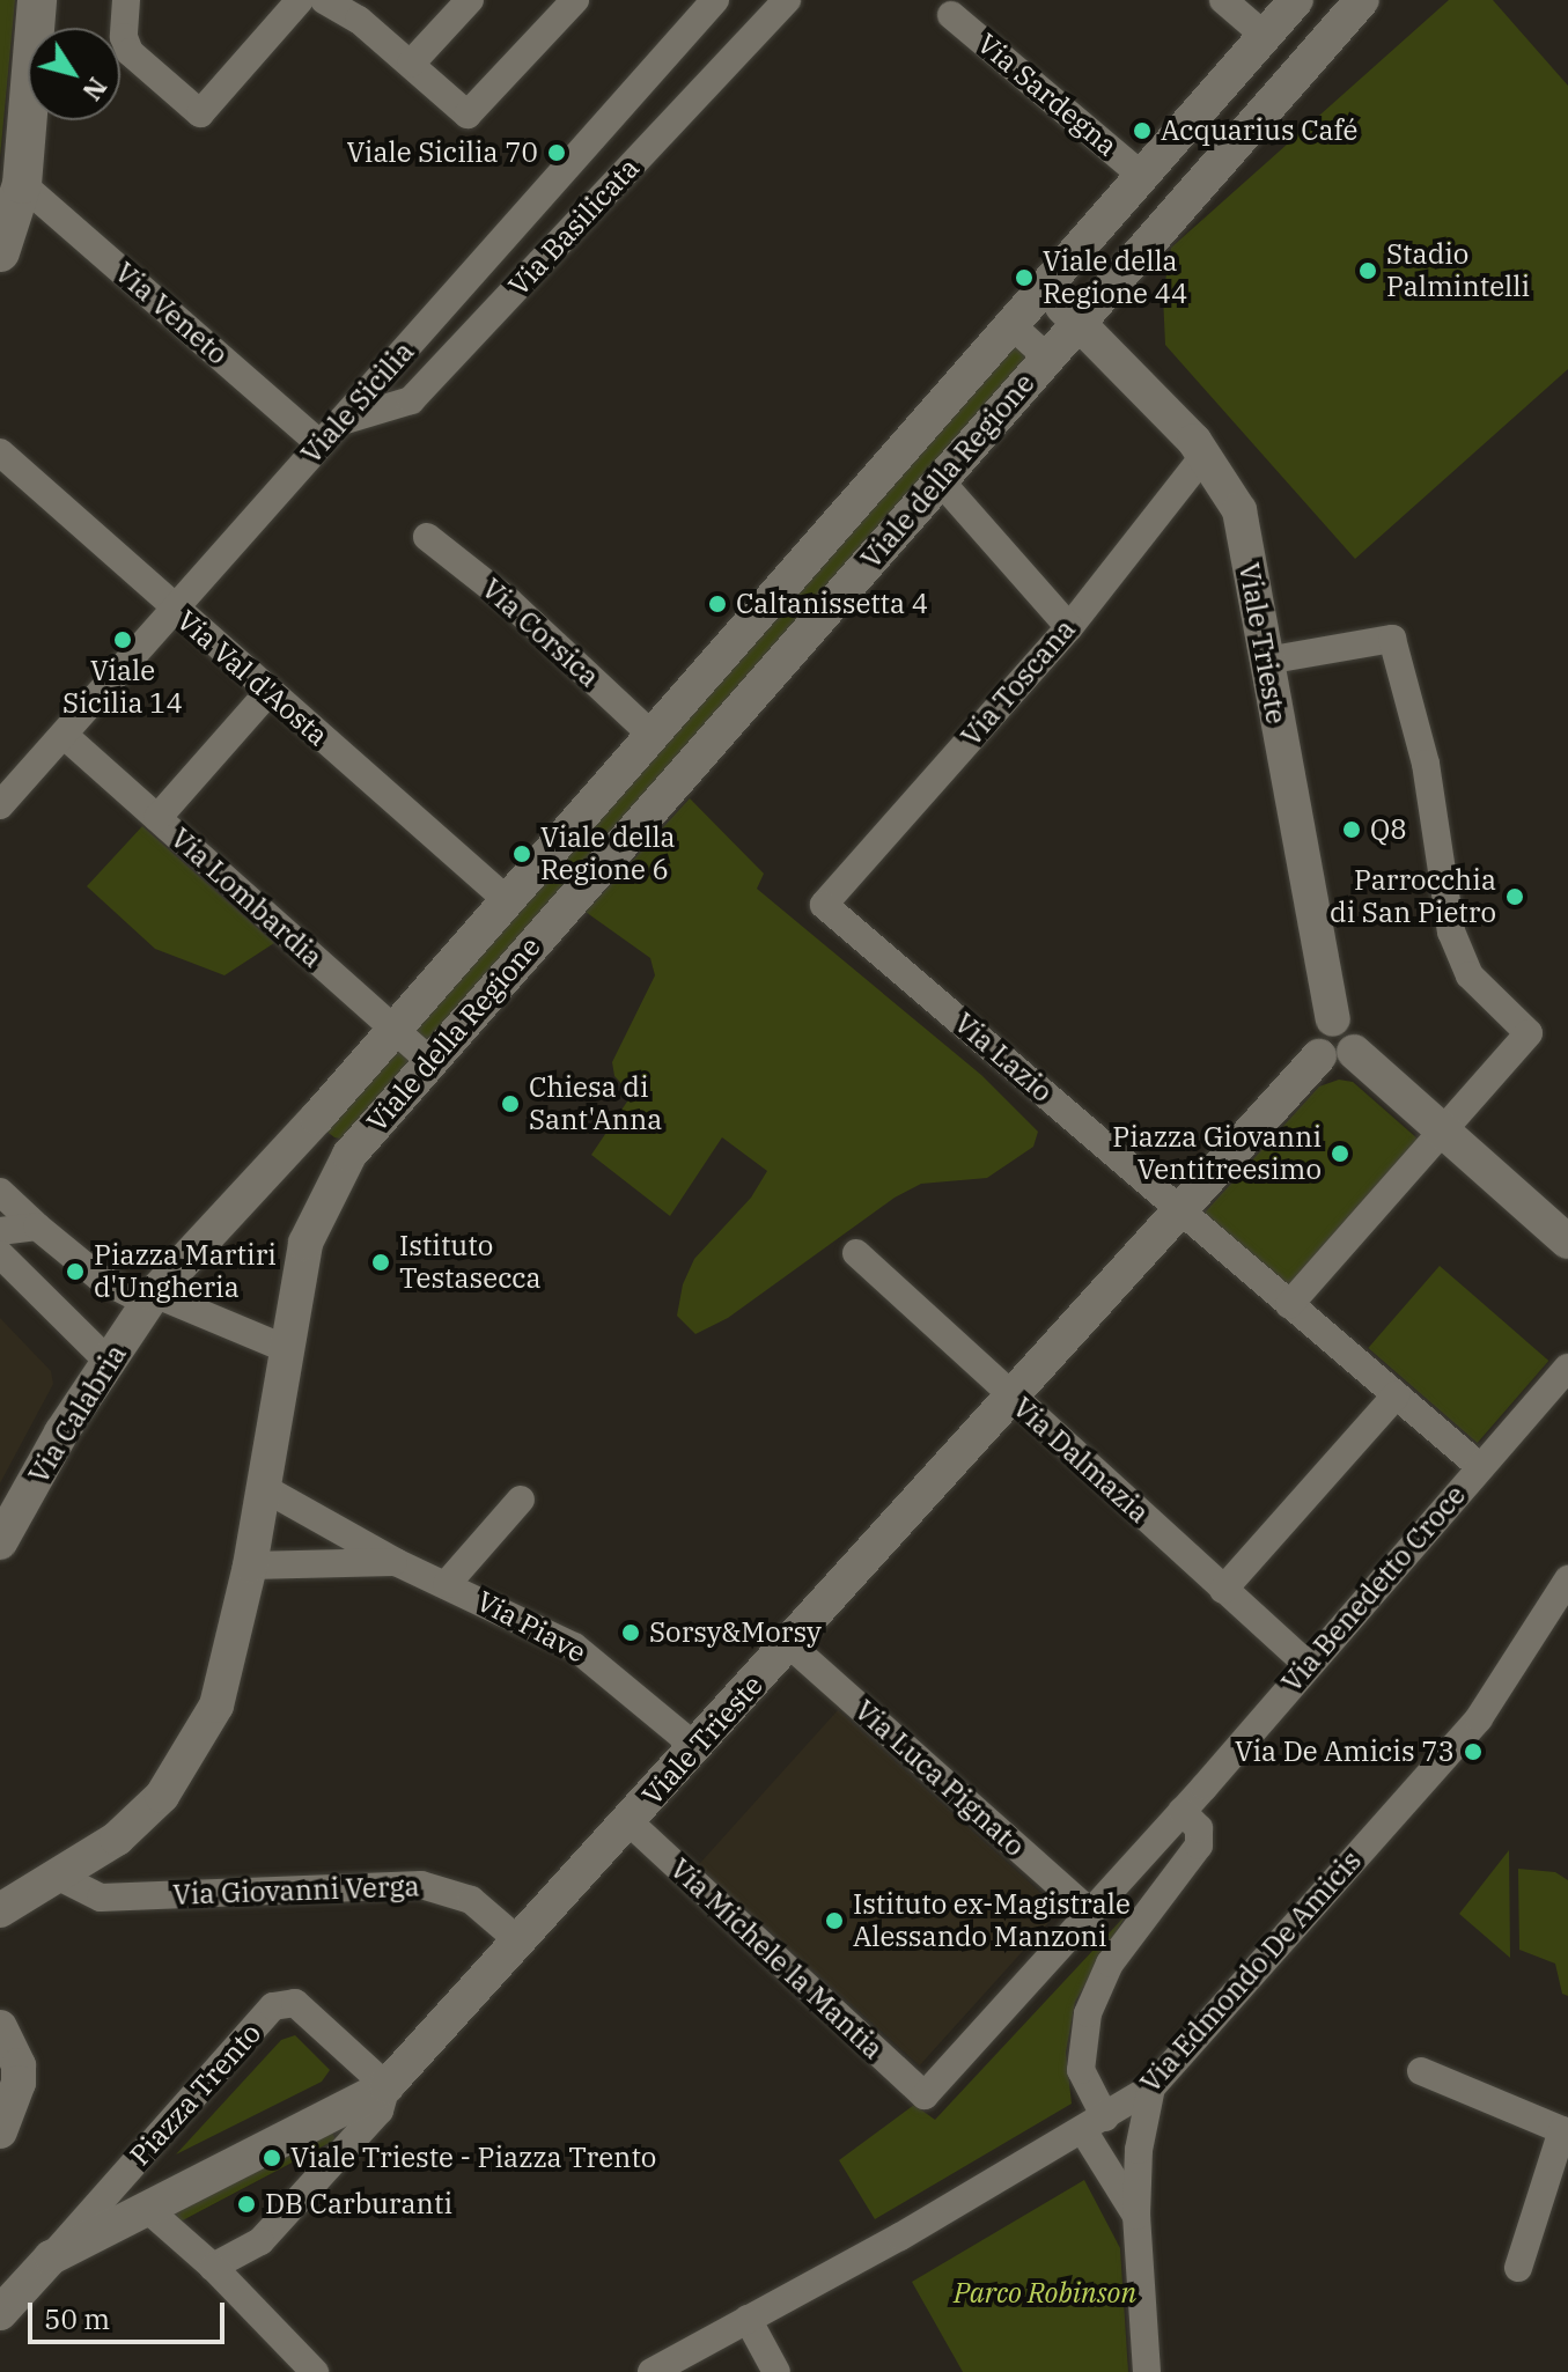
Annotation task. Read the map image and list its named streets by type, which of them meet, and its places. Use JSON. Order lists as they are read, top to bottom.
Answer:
{
  "streets": {
    "street": [
      "Via Sardegna",
      "Via Basilicata",
      "Via Veneto",
      "Viale Sicilia",
      "Viale della Regione",
      "Via Corsica",
      "Viale Trieste",
      "Via Val d'Aosta",
      "Via Toscana",
      "Via Lombardia",
      "Via Lazio",
      "Via Calabria",
      "Via Dalmazia",
      "Via Benedetto Croce",
      "Via Piave",
      "Via Luca Pignato",
      "Via Giovanni Verga",
      "Via Michele la Mantia",
      "Via Edmondo De Amicis",
      "Piazza Trento"
    ]
  },
  "crossings": [
    ["Via Sardegna", "Viale della Regione"],
    ["Via Basilicata", "Viale Sicilia"],
    ["Via Veneto", "Viale Sicilia"],
    ["Viale Sicilia", "Via Val d'Aosta"],
    ["Viale Sicilia", "Via Lombardia"],
    ["Viale della Regione", "Via Corsica"],
    ["Viale della Regione", "Viale Trieste"],
    ["Viale della Regione", "Via Val d'Aosta"],
    ["Viale della Regione", "Via Lombardia"],
    ["Viale della Regione", "Via Calabria"],
    ["Viale della Regione", "Via Piave"],
    ["Viale della Regione", "Via Giovanni Verga"],
    ["Viale Trieste", "Via Toscana"],
    ["Viale Trieste", "Via Lazio"],
    ["Viale Trieste", "Via Dalmazia"],
    ["Viale Trieste", "Via Piave"],
    ["Viale Trieste", "Via Luca Pignato"],
    ["Viale Trieste", "Via Giovanni Verga"],
    ["Viale Trieste", "Via Michele la Mantia"],
    ["Viale Trieste", "Piazza Trento"],
    ["Via Toscana", "Via Lazio"],
    ["Via Lazio", "Via Benedetto Croce"],
    ["Via Dalmazia", "Via Benedetto Croce"],
    ["Via Benedetto Croce", "Via Luca Pignato"],
    ["Via Benedetto Croce", "Via Michele la Mantia"]
  ],
  "parks": ["Parco Robinson"],
  "places": [
    "Acquarius Café",
    "Viale Sicilia 70",
    "Stadio Palmintelli",
    "Viale della Regione 44",
    "Caltanissetta 4",
    "Viale Sicilia 14",
    "Q8",
    "Viale della Regione 6",
    "Parrocchia di San Pietro",
    "Chiesa di Sant'Anna",
    "Piazza Giovanni Ventitreesimo",
    "Istituto Testasecca",
    "Piazza Martiri d'Ungheria",
    "Sorsy&Morsy",
    "Via De Amicis 73",
    "Istituto ex-Magistrale Alessando Manzoni",
    "Viale Trieste - Piazza Trento",
    "DB Carburanti"
  ],
  "scale_bar": "50 m",
  "north": "bottom right"
}
